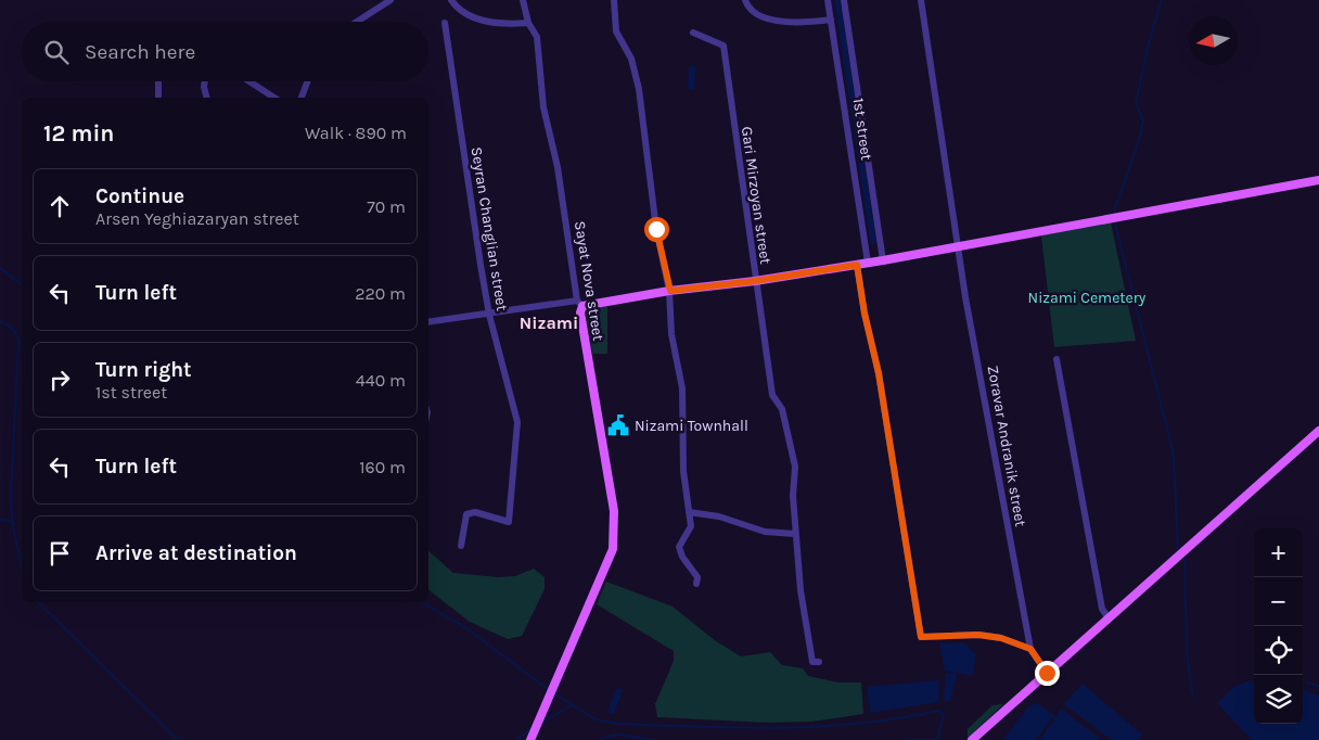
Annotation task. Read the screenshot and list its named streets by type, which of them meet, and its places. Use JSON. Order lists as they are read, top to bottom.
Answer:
{
  "streets": {
    "main road": ["Sayat Nova street"],
    "street": [
      "1st street",
      "Gari Mirzoyan street",
      "Seyran Changlian street",
      "Zoravar Andranik street"
    ]
  },
  "districts": ["Nizami"],
  "parks": ["Nizami Cemetery"],
  "places": {
    "public building": ["Nizami Townhall"]
  },
  "north": "left",
  "page": {
    "search": "Search here",
    "heading": ["12 min", "Walk · 890 m"],
    "list": [
      ["Continue", "Arsen Yeghiazaryan street", "70 m"],
      ["Turn left", "220 m"],
      ["Turn right", "1st street", "440 m"],
      ["Turn left", "160 m"],
      "Arrive at destination"
    ],
    "map_buttons": ["+", "−"]
  }
}
